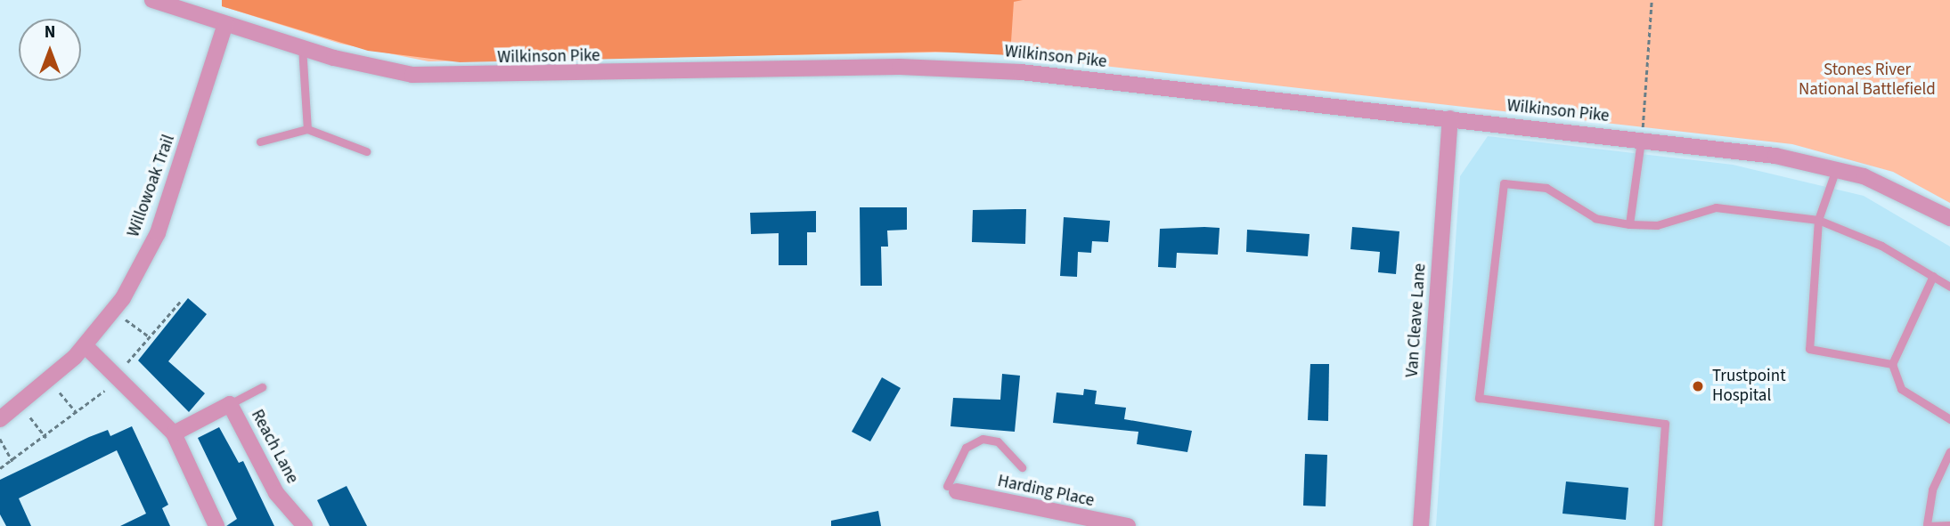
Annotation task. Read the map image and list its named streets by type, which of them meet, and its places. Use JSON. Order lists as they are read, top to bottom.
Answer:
{
  "streets": {
    "street": [
      "Wilkinson Pike",
      "Willowoak Trail",
      "Van Cleave Lane",
      "Reach Lane",
      "Harding Place"
    ]
  },
  "crossings": [
    ["Wilkinson Pike", "Willowoak Trail"],
    ["Wilkinson Pike", "Van Cleave Lane"]
  ],
  "parks": ["Stones River National Battlefield"],
  "places": ["Trustpoint Hospital"],
  "north": "top"
}
